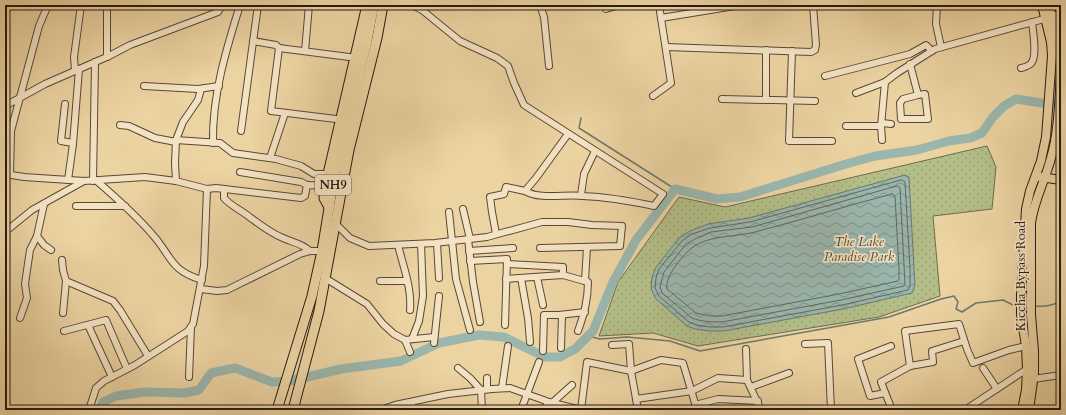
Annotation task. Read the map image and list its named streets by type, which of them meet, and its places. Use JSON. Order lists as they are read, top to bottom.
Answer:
{
  "streets": {
    "highway": ["NH9"],
    "main road": ["Kiccha Bypass Road"]
  },
  "parks": ["The Lake Paradise Park"]
}
